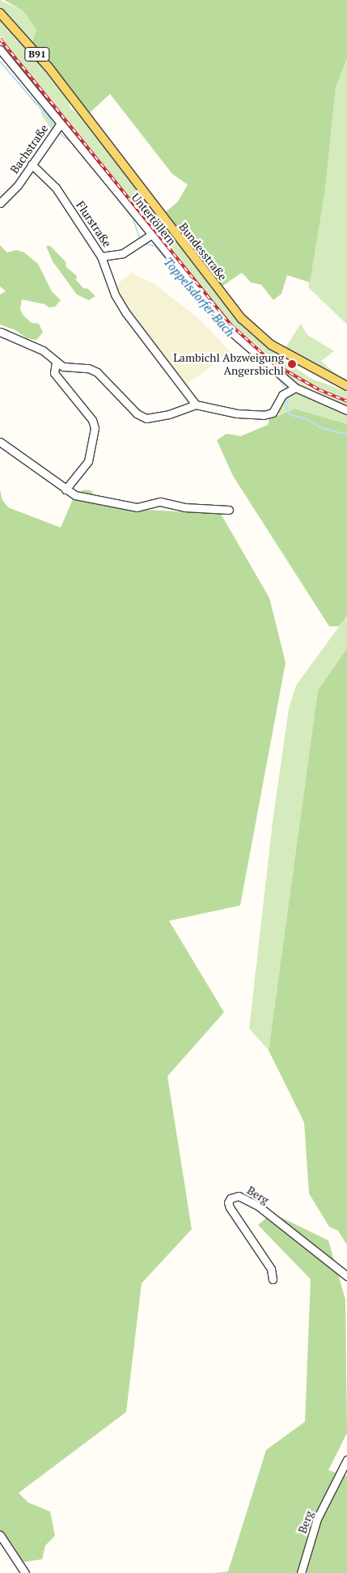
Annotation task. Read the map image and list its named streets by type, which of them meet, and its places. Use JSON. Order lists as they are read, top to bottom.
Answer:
{
  "streets": {
    "main road": ["B91", "Bundesstraße"],
    "street": [
      "Bachstraße",
      "Untertöllern",
      "Flurstraße",
      "Berg"
    ]
  },
  "crossings": [
    ["Bachstraße", "Untertöllern"],
    ["Bachstraße", "Flurstraße"],
    ["Untertöllern", "Flurstraße"]
  ],
  "water": ["Toppelsdorfer Bach"],
  "places": ["Lambichl Abzweigung Angersbichl"]
}
